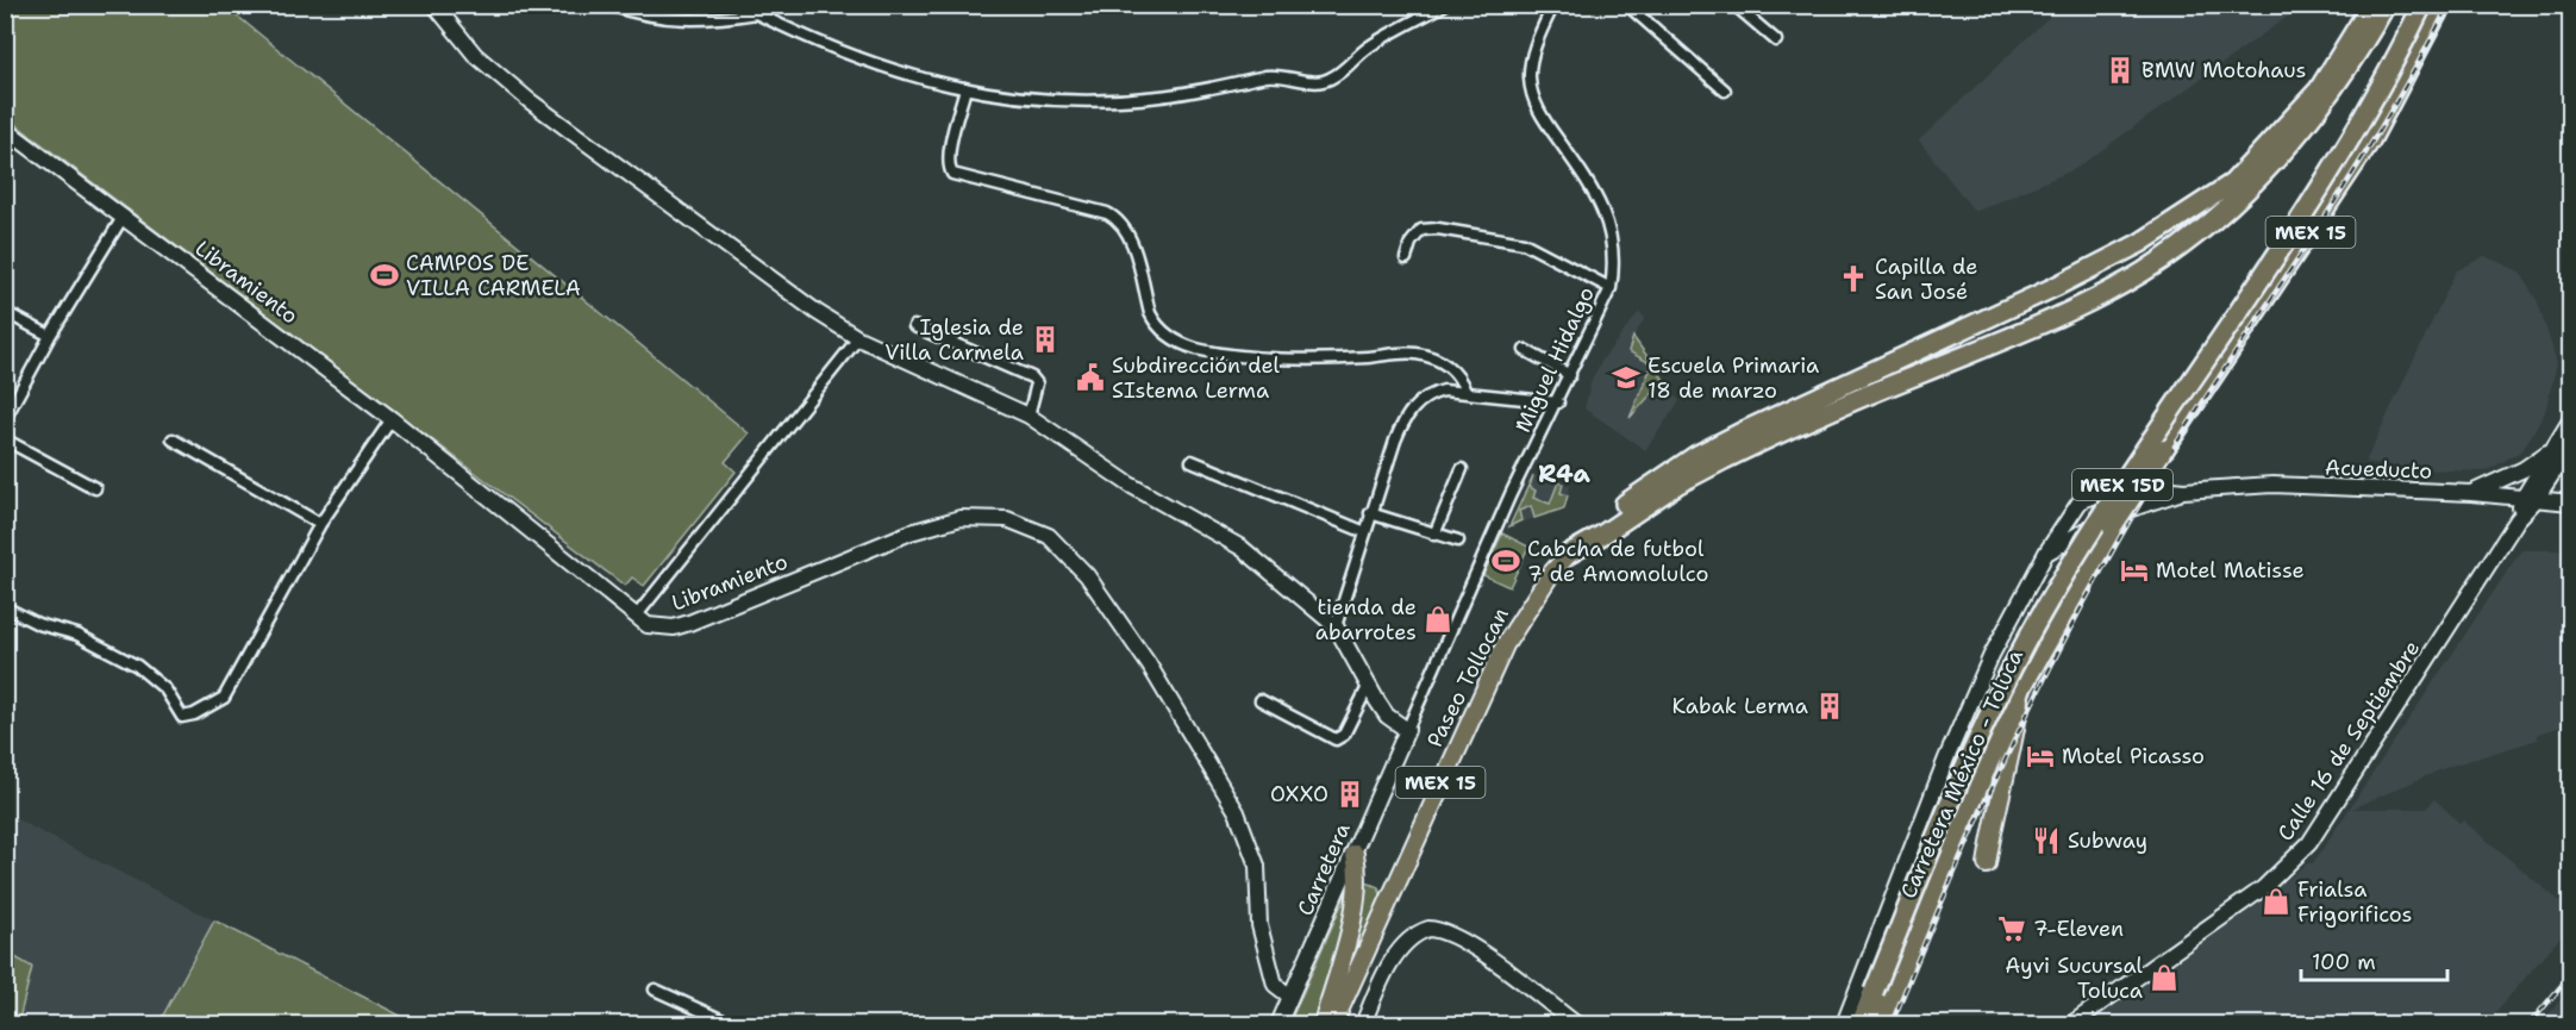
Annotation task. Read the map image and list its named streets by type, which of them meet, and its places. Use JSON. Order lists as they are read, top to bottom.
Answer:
{
  "streets": {
    "highway": ["MEX 15", "MEX 15D", "Carretera México - Toluca"],
    "main road": [
      "Libramiento",
      "Acueducto",
      "Paseo Tollocan",
      "Calle 16 de Septiembre",
      "Carretera"
    ],
    "street": ["Miguel Hidalgo"]
  },
  "crossings": [
    ["MEX 15", "Paseo Tollocan"],
    ["Libramiento", "Carretera"],
    ["Miguel Hidalgo", "Carretera"],
    ["Acueducto", "Calle 16 de Septiembre"]
  ],
  "districts": ["R4a"],
  "places": {
    "building": [
      "BMW Motohaus",
      "Iglesia de Villa Carmela",
      "Kabak Lerma",
      "OXXO"
    ],
    "sports": ["CAMPOS DE VILLA CARMELA", "Cabcha de futbol 7 de Amomolulco"],
    "church": ["Capilla de San José"],
    "public building": ["Subdirección del SIstema Lerma"],
    "school or university": ["Escuela Primaria 18 de marzo"],
    "hotel": ["Motel Matisse", "Motel Picasso"],
    "shop": ["tienda de abarrotes", "Frialsa Frigorificos", "Ayvi Sucursal Toluca"],
    "restaurant": ["Subway"],
    "supermarket": ["7-Eleven"]
  },
  "scale_bar": "100 m"
}
